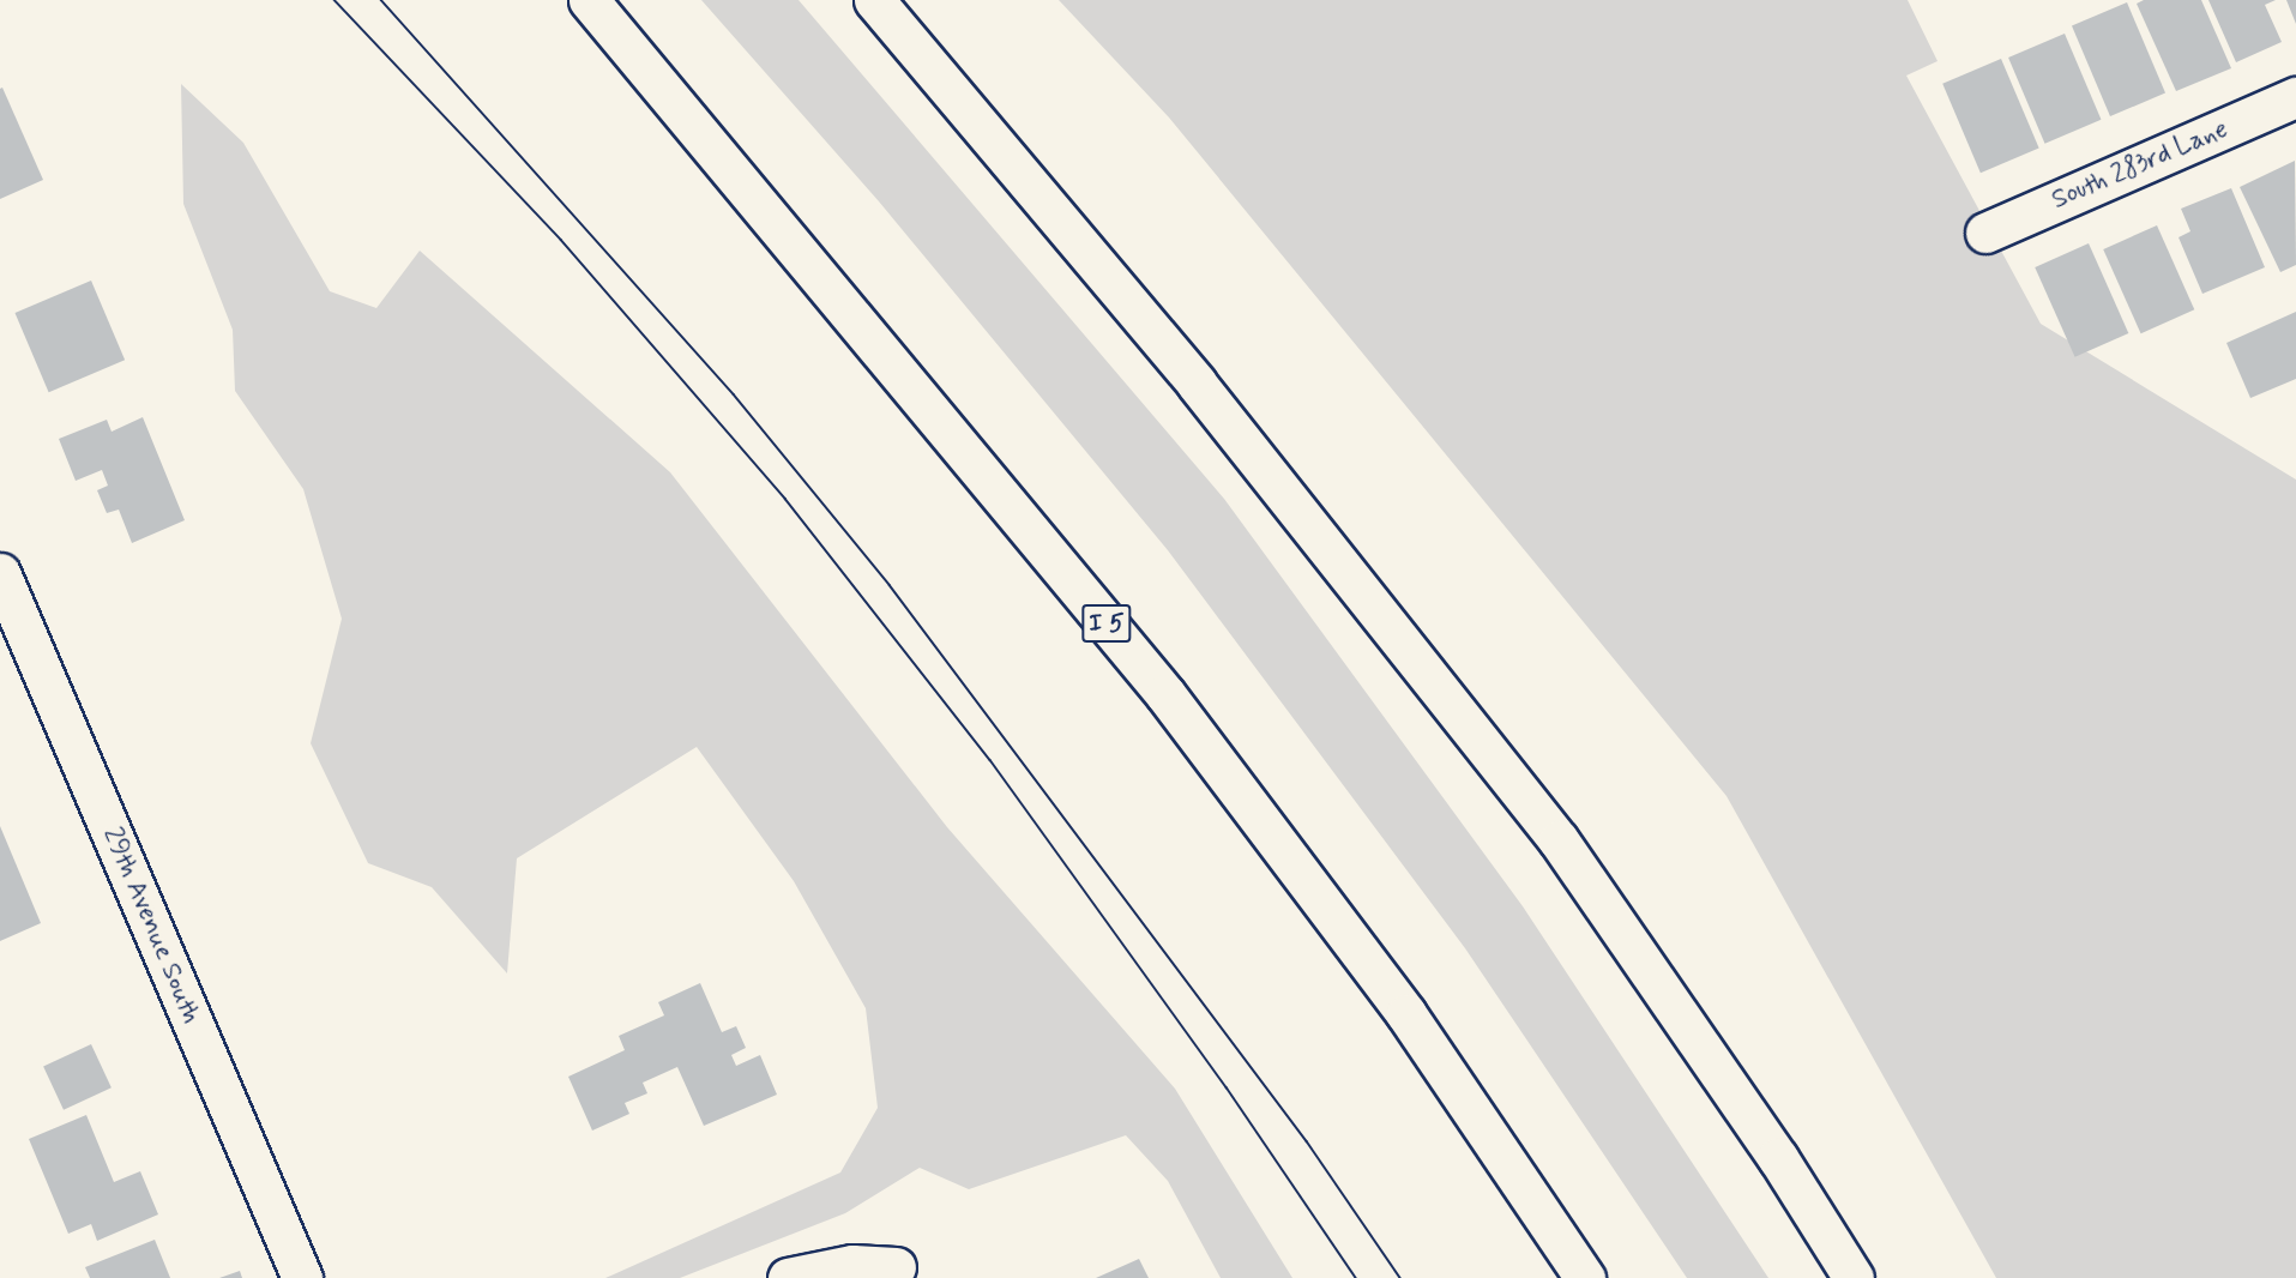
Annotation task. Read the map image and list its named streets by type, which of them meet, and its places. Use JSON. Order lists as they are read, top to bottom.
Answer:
{
  "streets": {
    "main road": ["South 283rd Lane", "I 5", "29th Avenue South"]
  }
}
